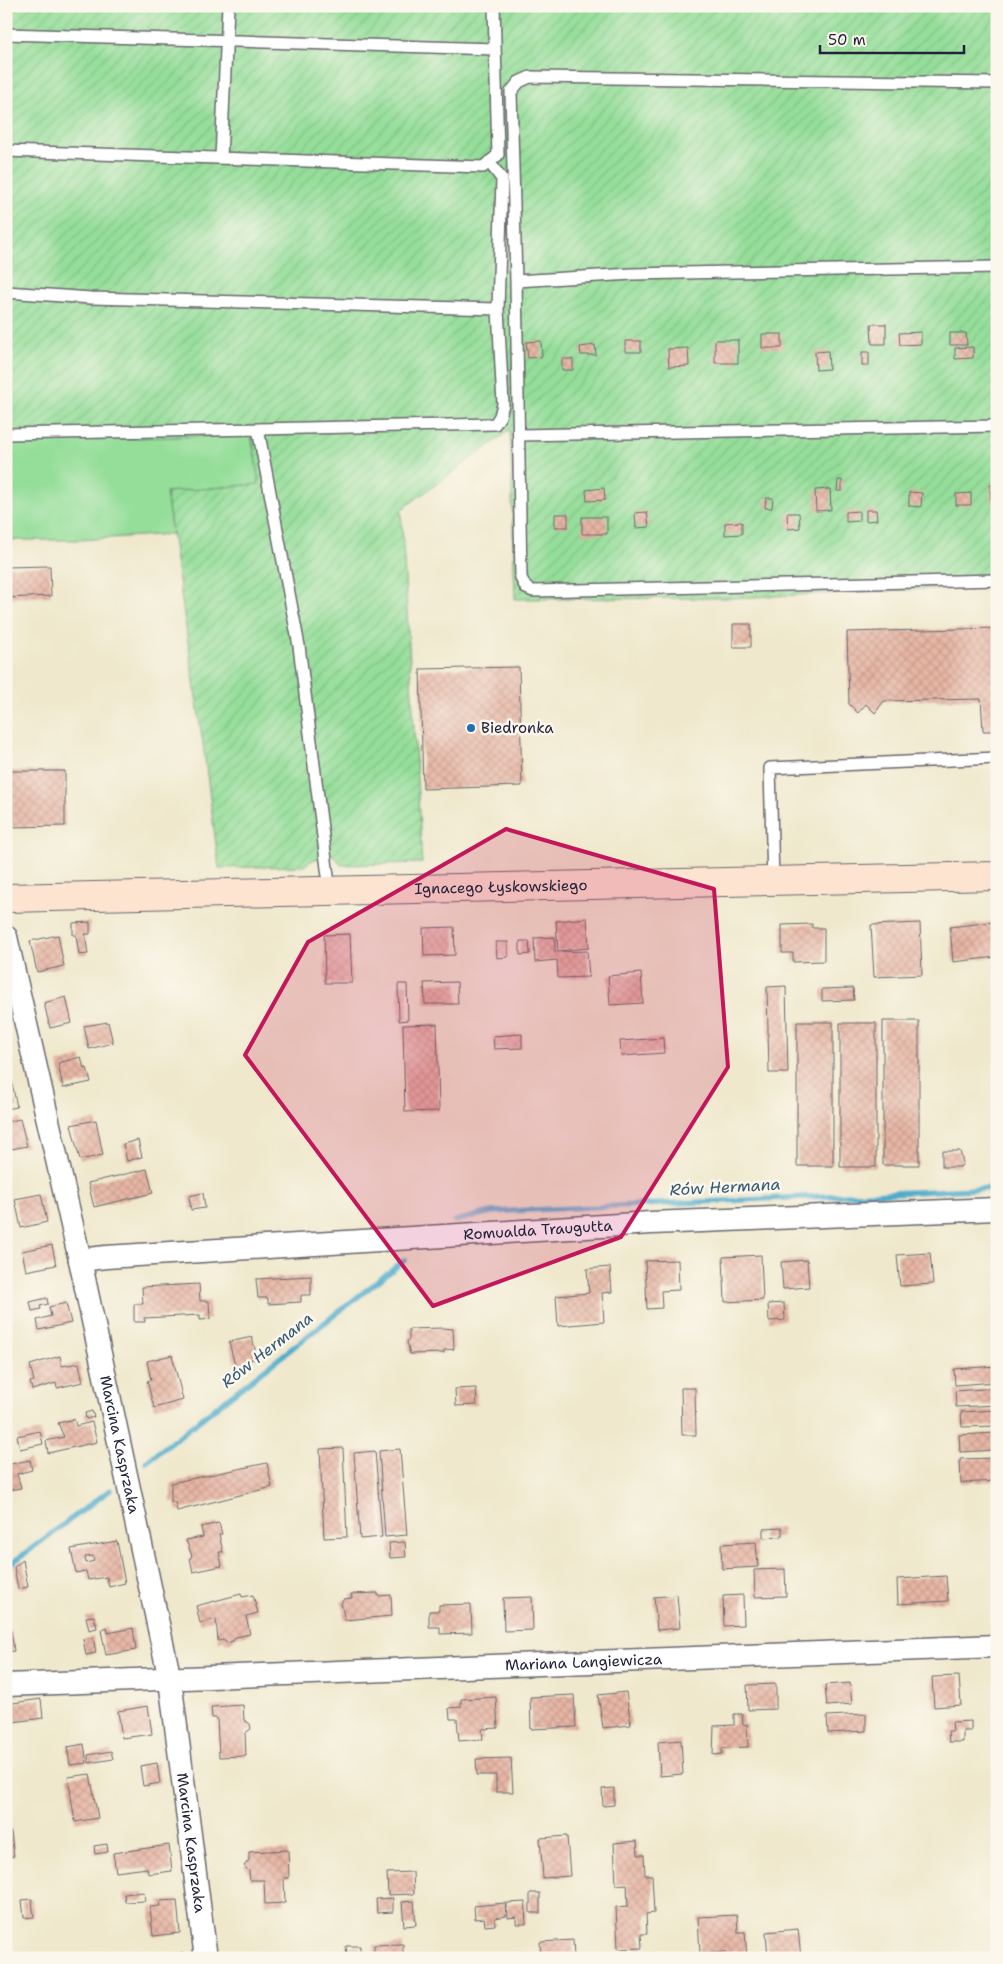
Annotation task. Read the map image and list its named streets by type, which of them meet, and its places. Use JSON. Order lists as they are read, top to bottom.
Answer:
{
  "streets": {
    "street": [
      "Ignacego Łyskowskiego",
      "Romualda Traugutta",
      "Marcina Kasprzaka",
      "Mariana Langiewicza"
    ]
  },
  "crossings": [
    ["Romualda Traugutta", "Marcina Kasprzaka"],
    ["Marcina Kasprzaka", "Mariana Langiewicza"]
  ],
  "water": ["Rów Hermana"],
  "places": ["Biedronka"],
  "scale_bar": "50 m"
}
